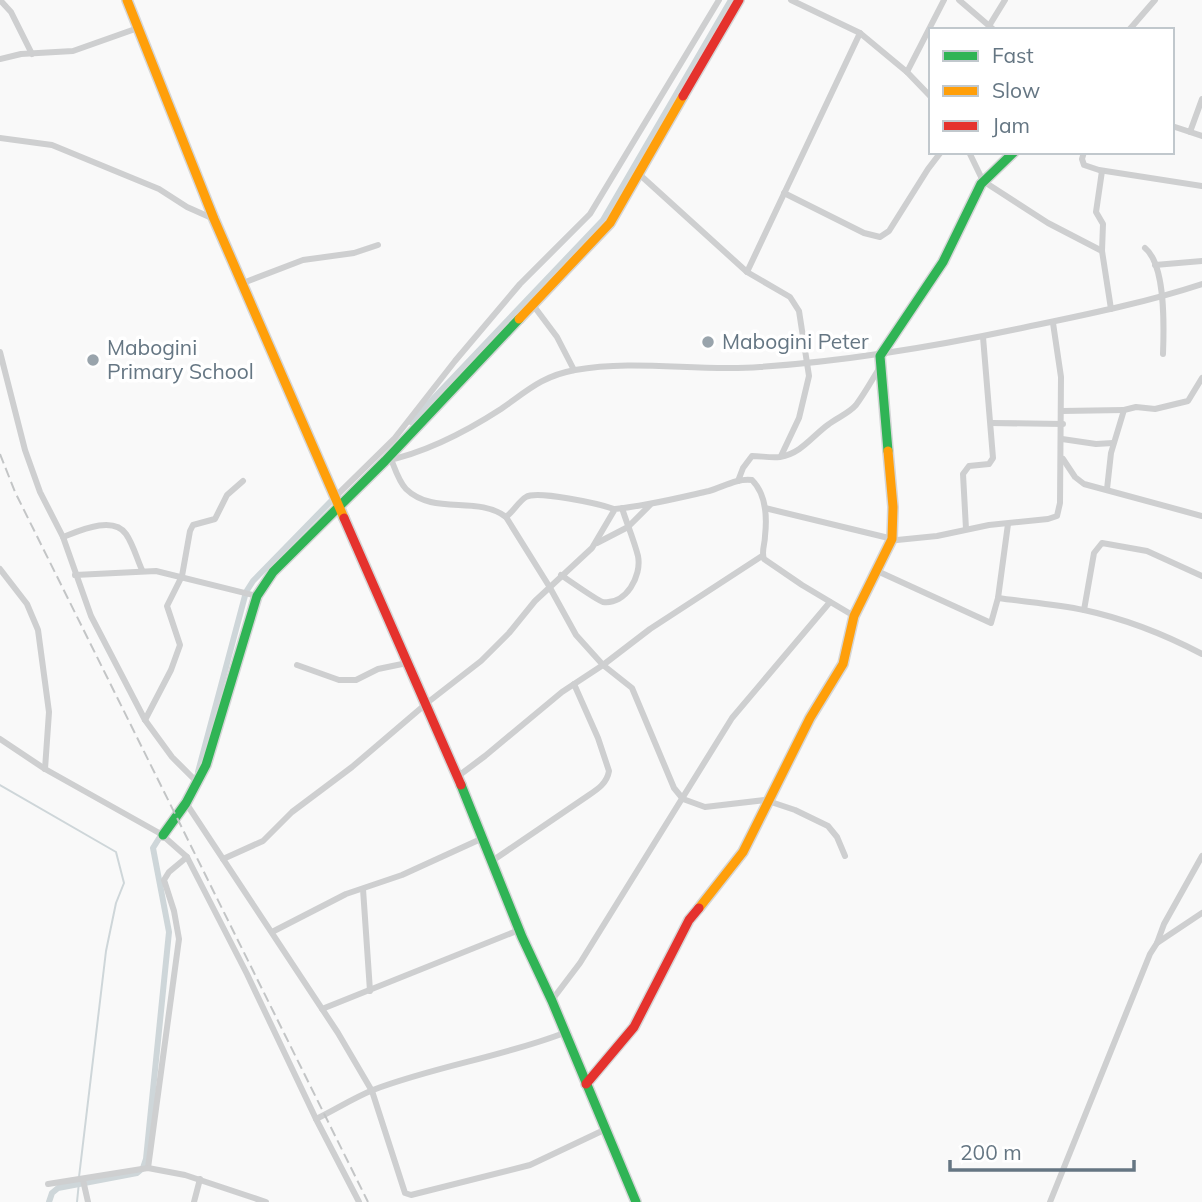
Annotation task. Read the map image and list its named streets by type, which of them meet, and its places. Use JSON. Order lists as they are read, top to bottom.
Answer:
{
  "places": ["Mabogini Peter", "Mabogini Primary School"],
  "legend": ["Fast", "Slow", "Jam"],
  "scale_bar": "200 m"
}
